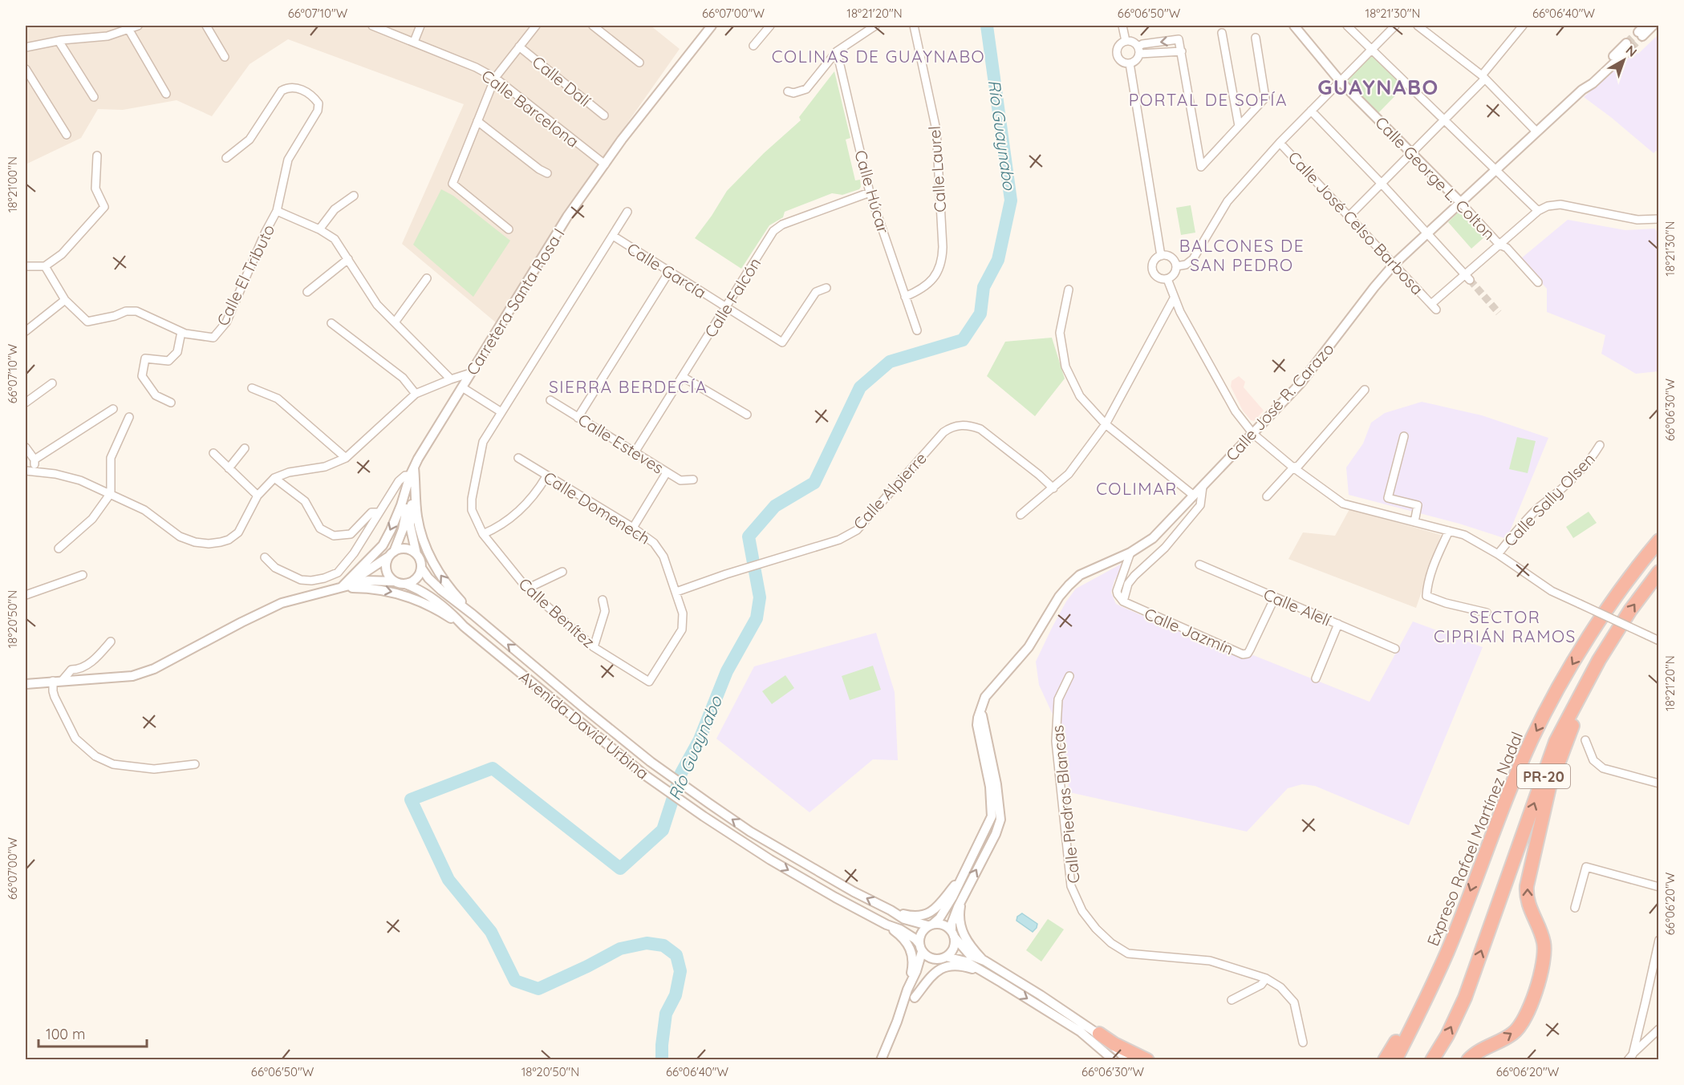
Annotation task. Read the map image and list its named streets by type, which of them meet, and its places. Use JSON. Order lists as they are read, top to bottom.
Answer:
{
  "streets": {
    "highway": ["PR-20", "Expreso Rafael Martínez Nadal"],
    "street": [
      "Calle Dalí",
      "Calle Barcelona",
      "Calle Laurel",
      "Calle George L. Colton",
      "Calle Húcar",
      "Calle José Celso Barbosa",
      "Calle García",
      "Calle El Tributo",
      "Calle Falcón",
      "Carretera Santa Rosa I",
      "Calle José R. Carazo",
      "Calle Esteves",
      "Calle Alpierre",
      "Calle Sally Olsen",
      "Calle Domenech",
      "Calle Alelí",
      "Calle Benítez",
      "Calle Jazmín",
      "Avenida David Urbina",
      "Calle Piedras Blancas"
    ]
  },
  "crossings": [
    ["Calle Barcelona", "Carretera Santa Rosa I"],
    ["Calle Laurel", "Calle Húcar"],
    ["Calle George L. Colton", "Calle José R. Carazo"],
    ["Calle Húcar", "Calle Falcón"],
    ["Calle José Celso Barbosa", "Calle José R. Carazo"],
    ["Calle García", "Calle Falcón"],
    ["Calle García", "Calle Benítez"],
    ["Calle Falcón", "Calle Esteves"],
    ["Carretera Santa Rosa I", "Avenida David Urbina"],
    ["Calle José R. Carazo", "Avenida David Urbina"],
    ["Calle Alpierre", "Calle Domenech"],
    ["Calle Alpierre", "Calle Benítez"],
    ["Calle Domenech", "Calle Benítez"],
    ["Calle Alelí", "Calle Jazmín"]
  ],
  "districts": [
    "COLINAS DE GUAYNABO",
    "GUAYNABO",
    "PORTAL DE SOFÍA",
    "BALCONES DE SAN PEDRO",
    "SIERRA BERDECÍA",
    "COLIMAR",
    "SECTOR CIPRIÁN RAMOS"
  ],
  "water": ["Río Guaynabo"],
  "scale_bar": "100 m",
  "north": "top right",
  "coordinates": [
    "66°07'10\"W",
    "66°07'00\"W",
    "18°21'20\"N",
    "66°06'50\"W",
    "18°21'30\"N",
    "66°06'40\"W",
    "18°21'00\"N",
    "66°06'30\"W",
    "18°20'50\"N",
    "66°06'20\"W"
  ]
}
